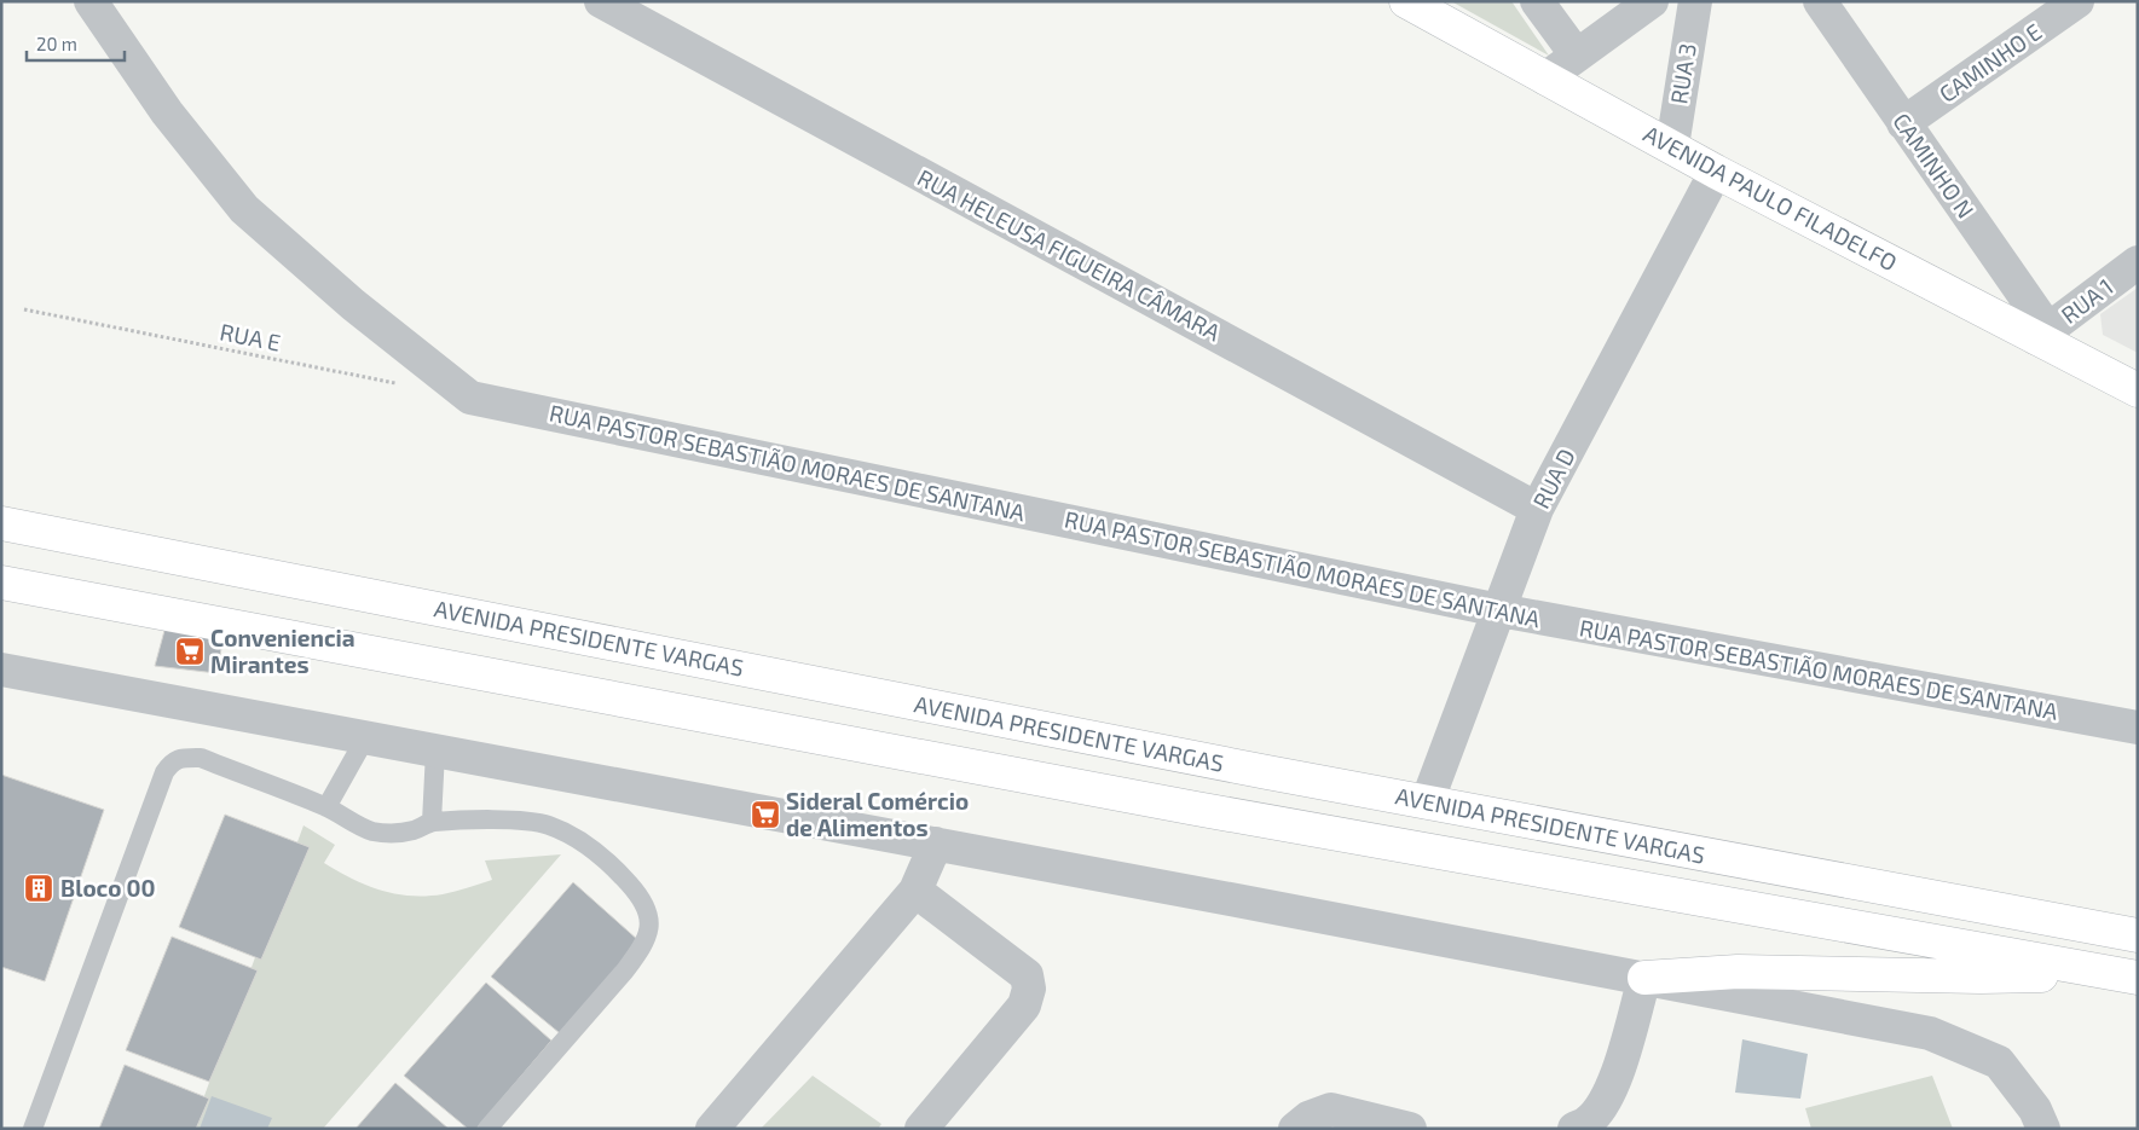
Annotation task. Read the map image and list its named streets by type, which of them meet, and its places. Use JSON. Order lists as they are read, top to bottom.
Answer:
{
  "streets": {
    "main road": ["AVENIDA PAULO FILADELFO", "AVENIDA PRESIDENTE VARGAS"],
    "street": [
      "CAMINHO E",
      "RUA 3",
      "CAMINHO N",
      "RUA HELEUSA FIGUEIRA CÂMARA",
      "RUA 1",
      "RUA PASTOR SEBASTIÃO MORAES DE SANTANA",
      "RUA D"
    ],
    "path": ["RUA E"]
  },
  "crossings": [
    ["CAMINHO E", "CAMINHO N"],
    ["RUA 3", "AVENIDA PAULO FILADELFO"],
    ["CAMINHO N", "AVENIDA PAULO FILADELFO"],
    ["CAMINHO N", "RUA 1"],
    ["AVENIDA PAULO FILADELFO", "RUA 1"],
    ["AVENIDA PAULO FILADELFO", "RUA D"],
    ["RUA HELEUSA FIGUEIRA CÂMARA", "RUA D"],
    ["RUA PASTOR SEBASTIÃO MORAES DE SANTANA", "RUA D"],
    ["RUA D", "AVENIDA PRESIDENTE VARGAS"]
  ],
  "places": {
    "supermarket": ["Conveniencia Mirantes", "Sideral Comércio de Alimentos"],
    "building": ["Bloco 00"]
  },
  "scale_bar": "20 m"
}
